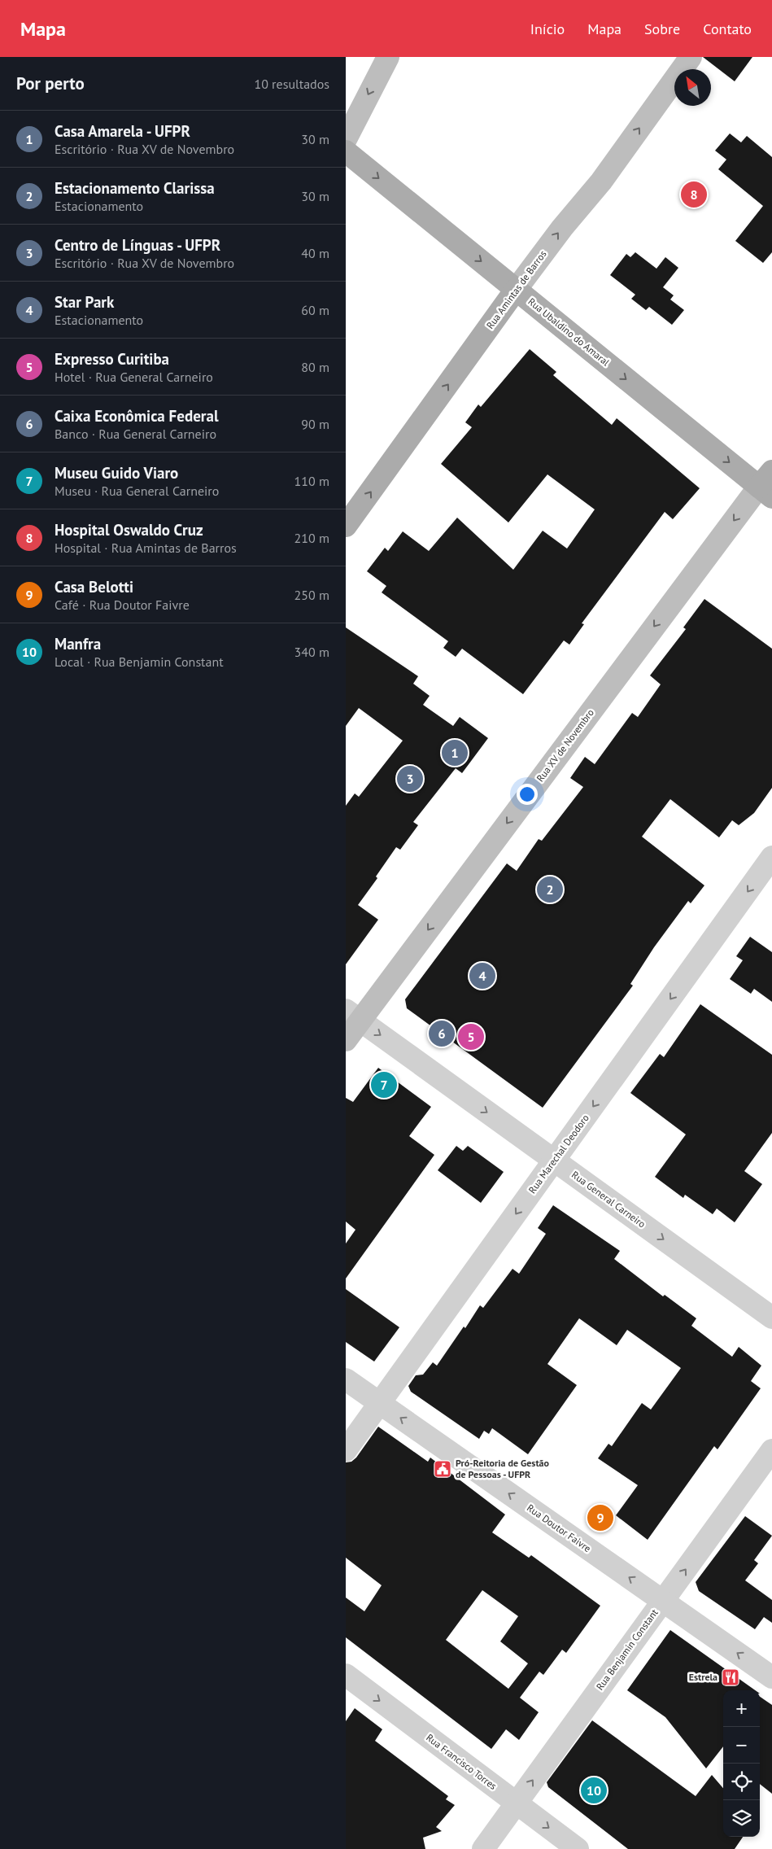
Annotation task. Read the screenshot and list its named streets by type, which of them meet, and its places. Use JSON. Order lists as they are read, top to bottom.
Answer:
{
  "streets": {
    "main road": ["Rua Amintas de Barros", "Rua Ubaldino do Amaral", "Rua XV de Novembro"],
    "street": [
      "Rua Marechal Deodoro",
      "Rua General Carneiro",
      "Rua Doutor Faivre",
      "Rua Benjamin Constant",
      "Rua Francisco Torres"
    ]
  },
  "crossings": [
    ["Rua Amintas de Barros", "Rua Ubaldino do Amaral"],
    ["Rua Ubaldino do Amaral", "Rua XV de Novembro"],
    ["Rua XV de Novembro", "Rua General Carneiro"],
    ["Rua Marechal Deodoro", "Rua General Carneiro"],
    ["Rua Marechal Deodoro", "Rua Doutor Faivre"],
    ["Rua Doutor Faivre", "Rua Benjamin Constant"],
    ["Rua Benjamin Constant", "Rua Francisco Torres"]
  ],
  "one_way": [
    "Rua Amintas de Barros",
    "Rua Ubaldino do Amaral",
    "Rua XV de Novembro",
    "Rua Marechal Deodoro",
    "Rua General Carneiro",
    "Rua Doutor Faivre",
    "Rua Benjamin Constant",
    "Rua Francisco Torres"
  ],
  "places": {
    "public building": ["Pró-Reitoria de Gestão de Pessoas - UFPR"],
    "restaurant": ["Estrela"]
  },
  "north": "top left",
  "page": {
    "header": "Mapa",
    "nav": [
      "Início",
      "Mapa",
      "Sobre",
      "Contato"
    ],
    "heading": ["Por perto", "10 resultados"],
    "list": [
      {
        "mark": "1",
        "name": "Casa Amarela - UFPR",
        "note": "Escritório · Rua XV de Novembro",
        "value": "30 m"
      },
      {
        "mark": "2",
        "name": "Estacionamento Clarissa",
        "note": "Estacionamento",
        "value": "30 m"
      },
      {
        "mark": "3",
        "name": "Centro de Línguas - UFPR",
        "note": "Escritório · Rua XV de Novembro",
        "value": "40 m"
      },
      {
        "mark": "4",
        "name": "Star Park",
        "note": "Estacionamento",
        "value": "60 m"
      },
      {
        "mark": "5",
        "name": "Expresso Curitiba",
        "note": "Hotel · Rua General Carneiro",
        "value": "80 m"
      },
      {
        "mark": "6",
        "name": "Caixa Econômica Federal",
        "note": "Banco · Rua General Carneiro",
        "value": "90 m"
      },
      {
        "mark": "7",
        "name": "Museu Guido Viaro",
        "note": "Museu · Rua General Carneiro",
        "value": "110 m"
      },
      {
        "mark": "8",
        "name": "Hospital Oswaldo Cruz",
        "note": "Hospital · Rua Amintas de Barros",
        "value": "210 m"
      },
      {
        "mark": "9",
        "name": "Casa Belotti",
        "note": "Café · Rua Doutor Faivre",
        "value": "250 m"
      },
      {
        "mark": "10",
        "name": "Manfra",
        "note": "Local · Rua Benjamin Constant",
        "value": "340 m"
      }
    ],
    "pins": [
      "8",
      "1",
      "3",
      "2",
      "4",
      "6",
      "5",
      "7",
      "9",
      "10"
    ],
    "map_buttons": ["+", "−"]
  }
}
